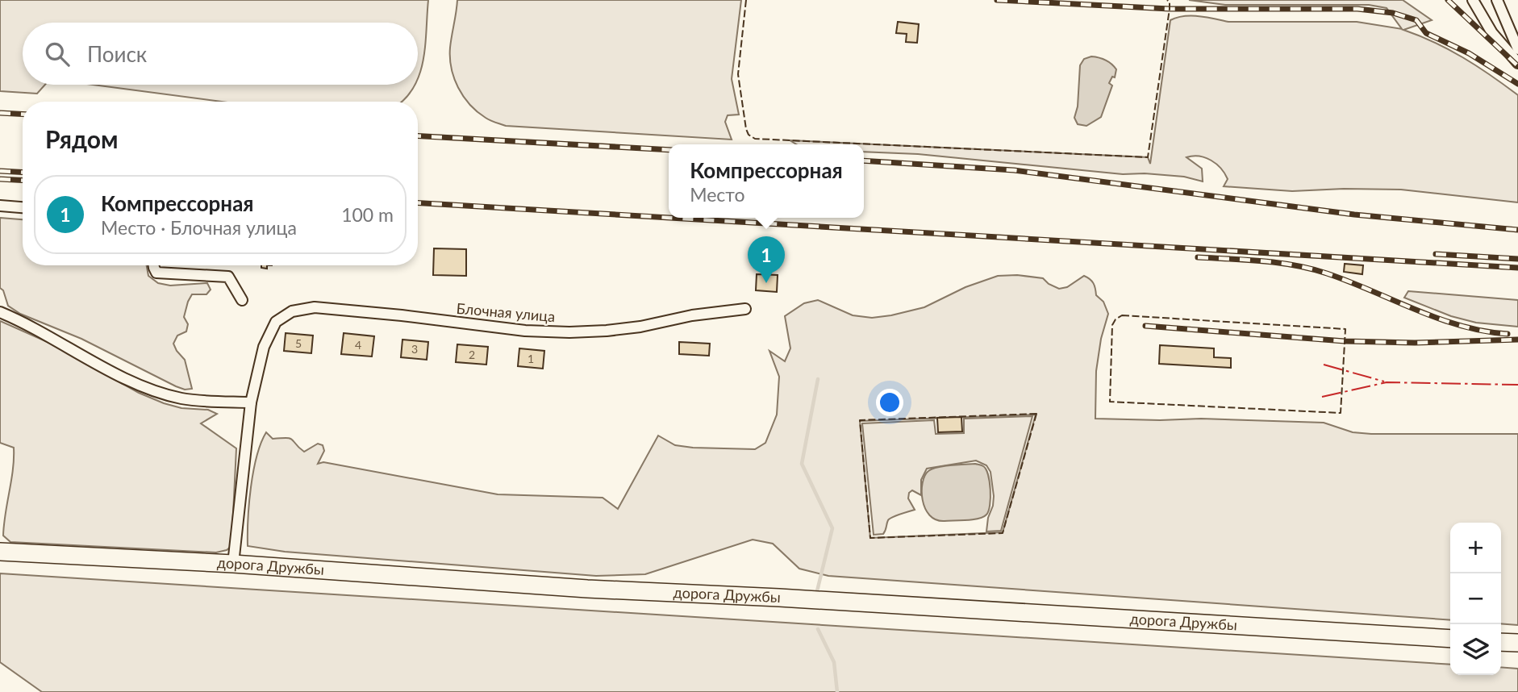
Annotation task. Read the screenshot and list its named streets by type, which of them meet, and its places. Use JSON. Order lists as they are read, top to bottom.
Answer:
{
  "streets": {
    "main road": ["дорога Дружбы"],
    "street": ["Блочная улица"]
  },
  "house_numbers": [
    "5",
    "4",
    "3",
    "2",
    "1"
  ],
  "page": {
    "search": "Поиск",
    "heading": "Рядом",
    "popup": ["Компрессорная", "Место"],
    "list": [
      {
        "mark": "1",
        "name": "Компрессорная",
        "note": "Место · Блочная улица",
        "value": "100 m"
      }
    ],
    "pins": "1",
    "map_buttons": ["+", "−"]
  }
}
